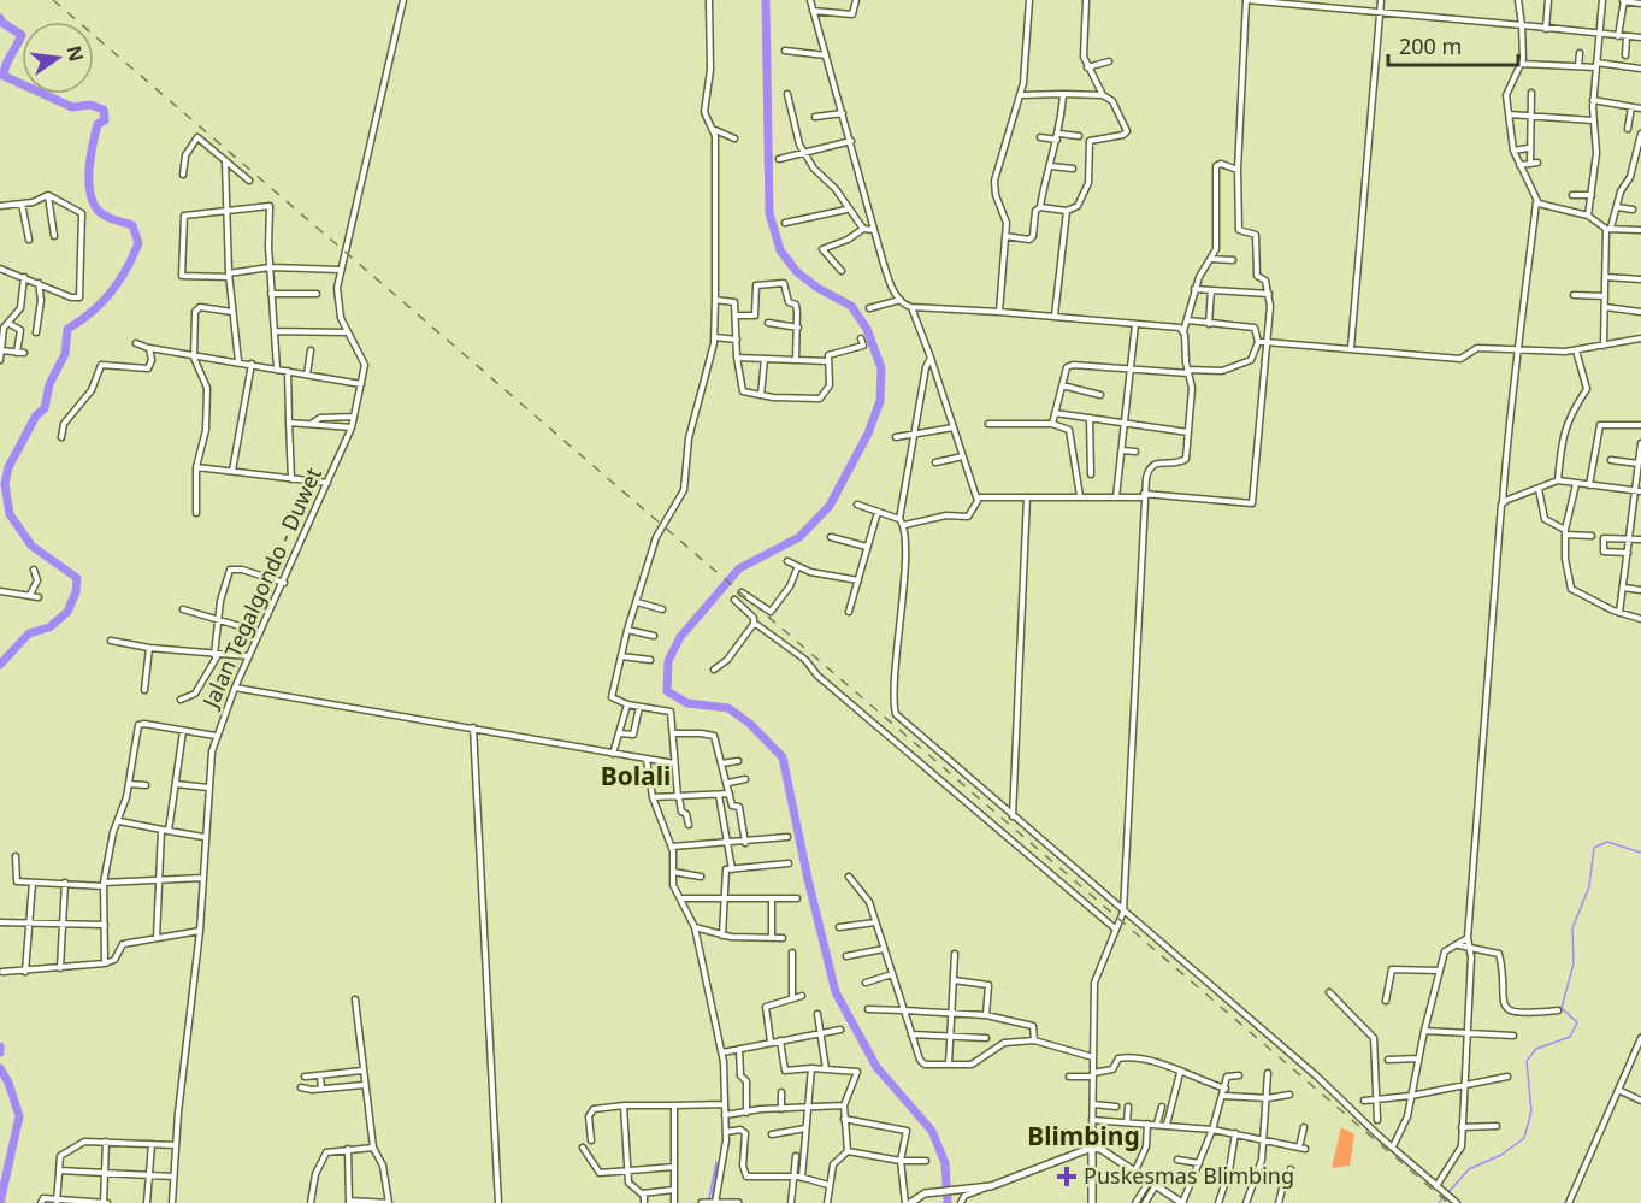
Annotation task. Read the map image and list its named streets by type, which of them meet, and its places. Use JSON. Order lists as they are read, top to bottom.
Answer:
{
  "streets": {
    "street": ["Jalan Tegalgondo - Duwet"]
  },
  "districts": ["Bolali", "Blimbing"],
  "places": {
    "health": ["Puskesmas Blimbing"]
  },
  "scale_bar": "200 m",
  "north": "right"
}
